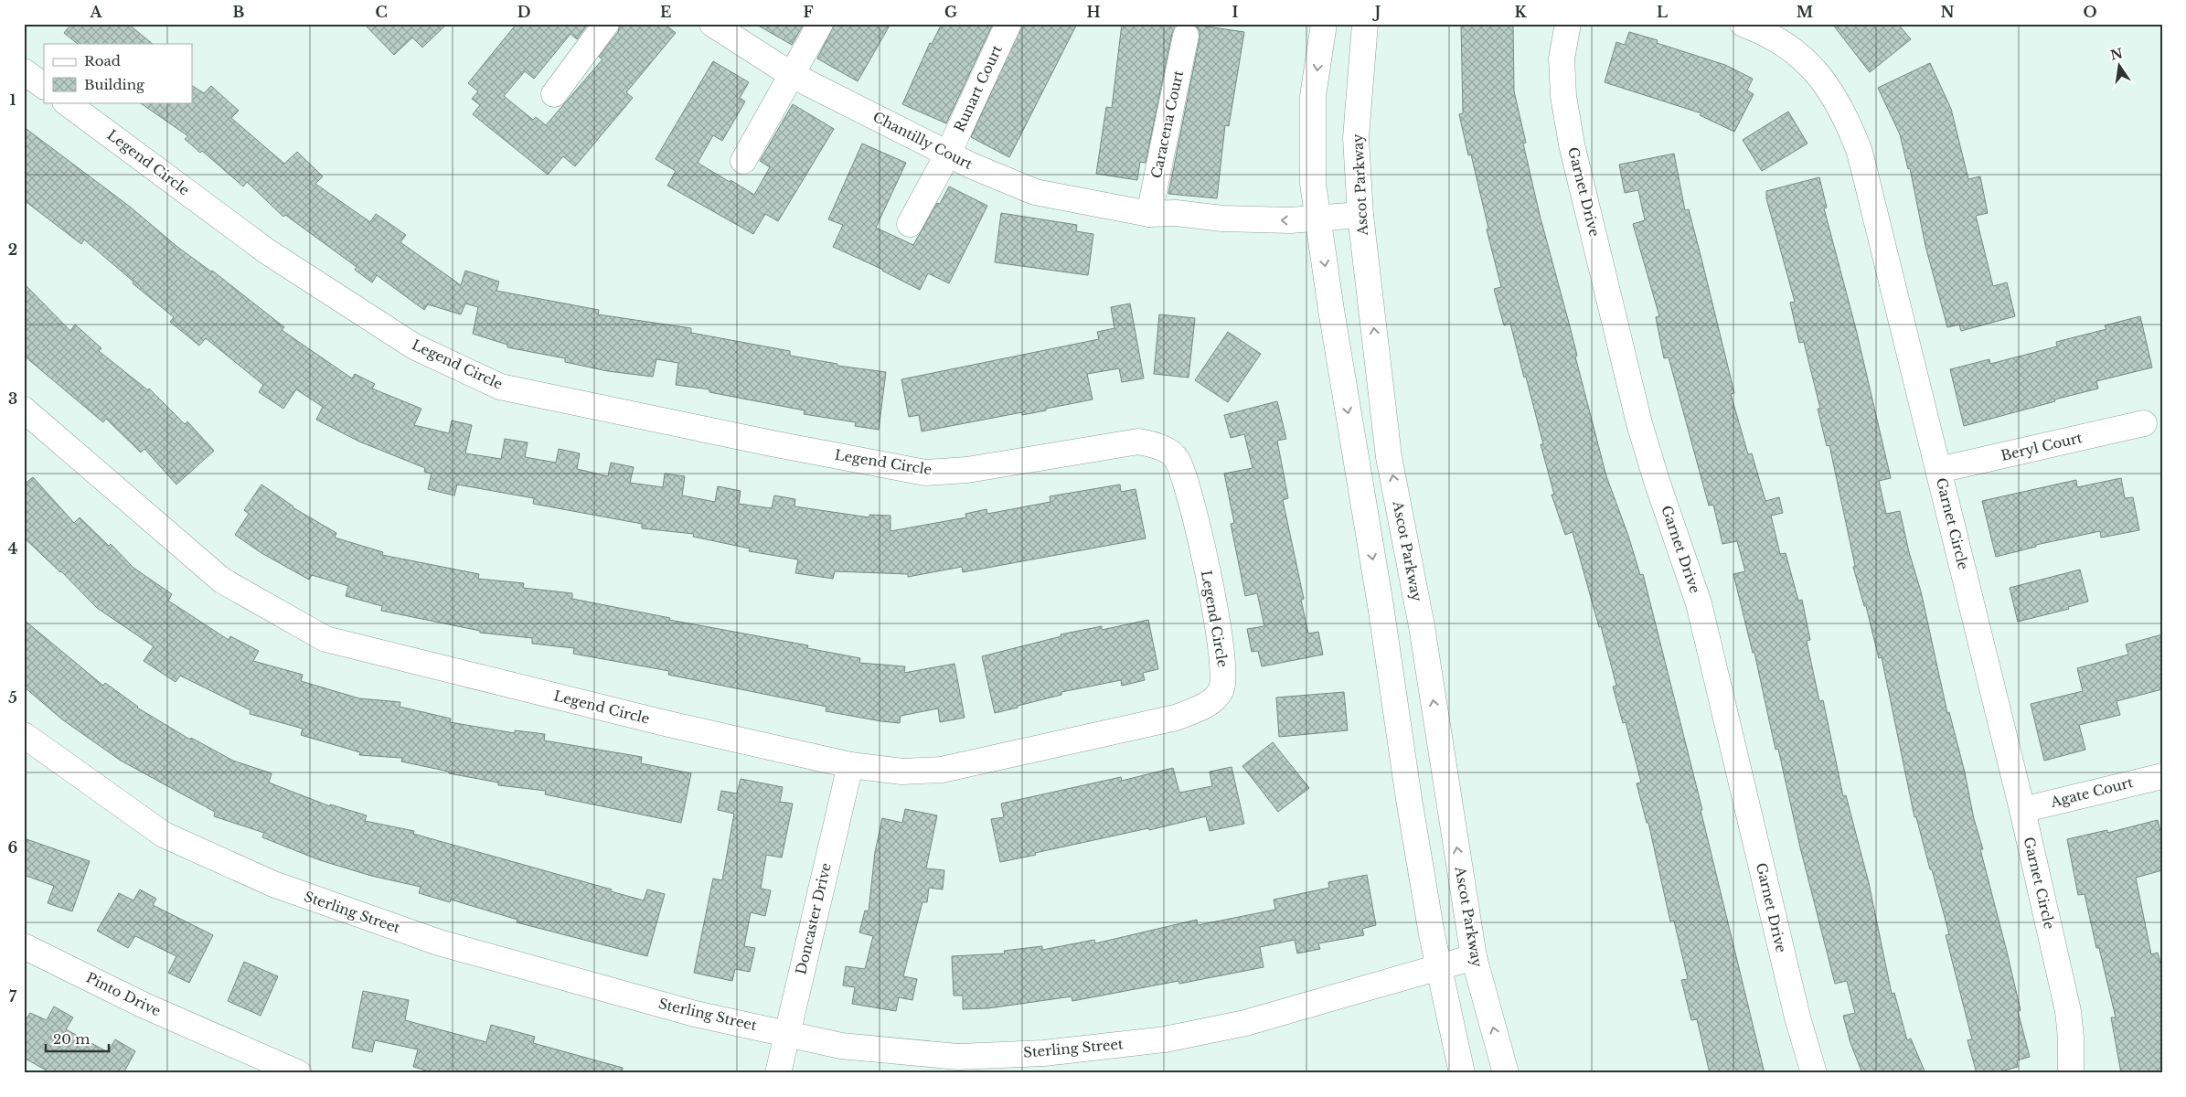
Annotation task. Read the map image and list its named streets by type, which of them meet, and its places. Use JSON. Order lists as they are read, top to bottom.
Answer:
{
  "streets": {
    "street": [
      "Runart Court",
      "Caracena Court",
      "Chantilly Court",
      "Legend Circle",
      "Ascot Parkway",
      "Garnet Drive",
      "Beryl Court",
      "Garnet Circle",
      "Agate Court",
      "Sterling Street",
      "Doncaster Drive",
      "Pinto Drive"
    ]
  },
  "crossings": [
    ["Runart Court", "Chantilly Court"],
    ["Caracena Court", "Chantilly Court"],
    ["Chantilly Court", "Ascot Parkway"],
    ["Legend Circle", "Doncaster Drive"],
    ["Ascot Parkway", "Sterling Street"],
    ["Beryl Court", "Garnet Circle"],
    ["Garnet Circle", "Agate Court"],
    ["Sterling Street", "Doncaster Drive"]
  ],
  "legend": ["Road", "Building"],
  "scale_bar": "20 m",
  "north": "top",
  "grid": {
    "columns": [
      "A",
      "B",
      "C",
      "D",
      "E",
      "F",
      "G",
      "H",
      "I",
      "J",
      "K",
      "L",
      "M",
      "N",
      "O"
    ],
    "rows": [
      "1",
      "2",
      "3",
      "4",
      "5",
      "6",
      "7"
    ]
  }
}
